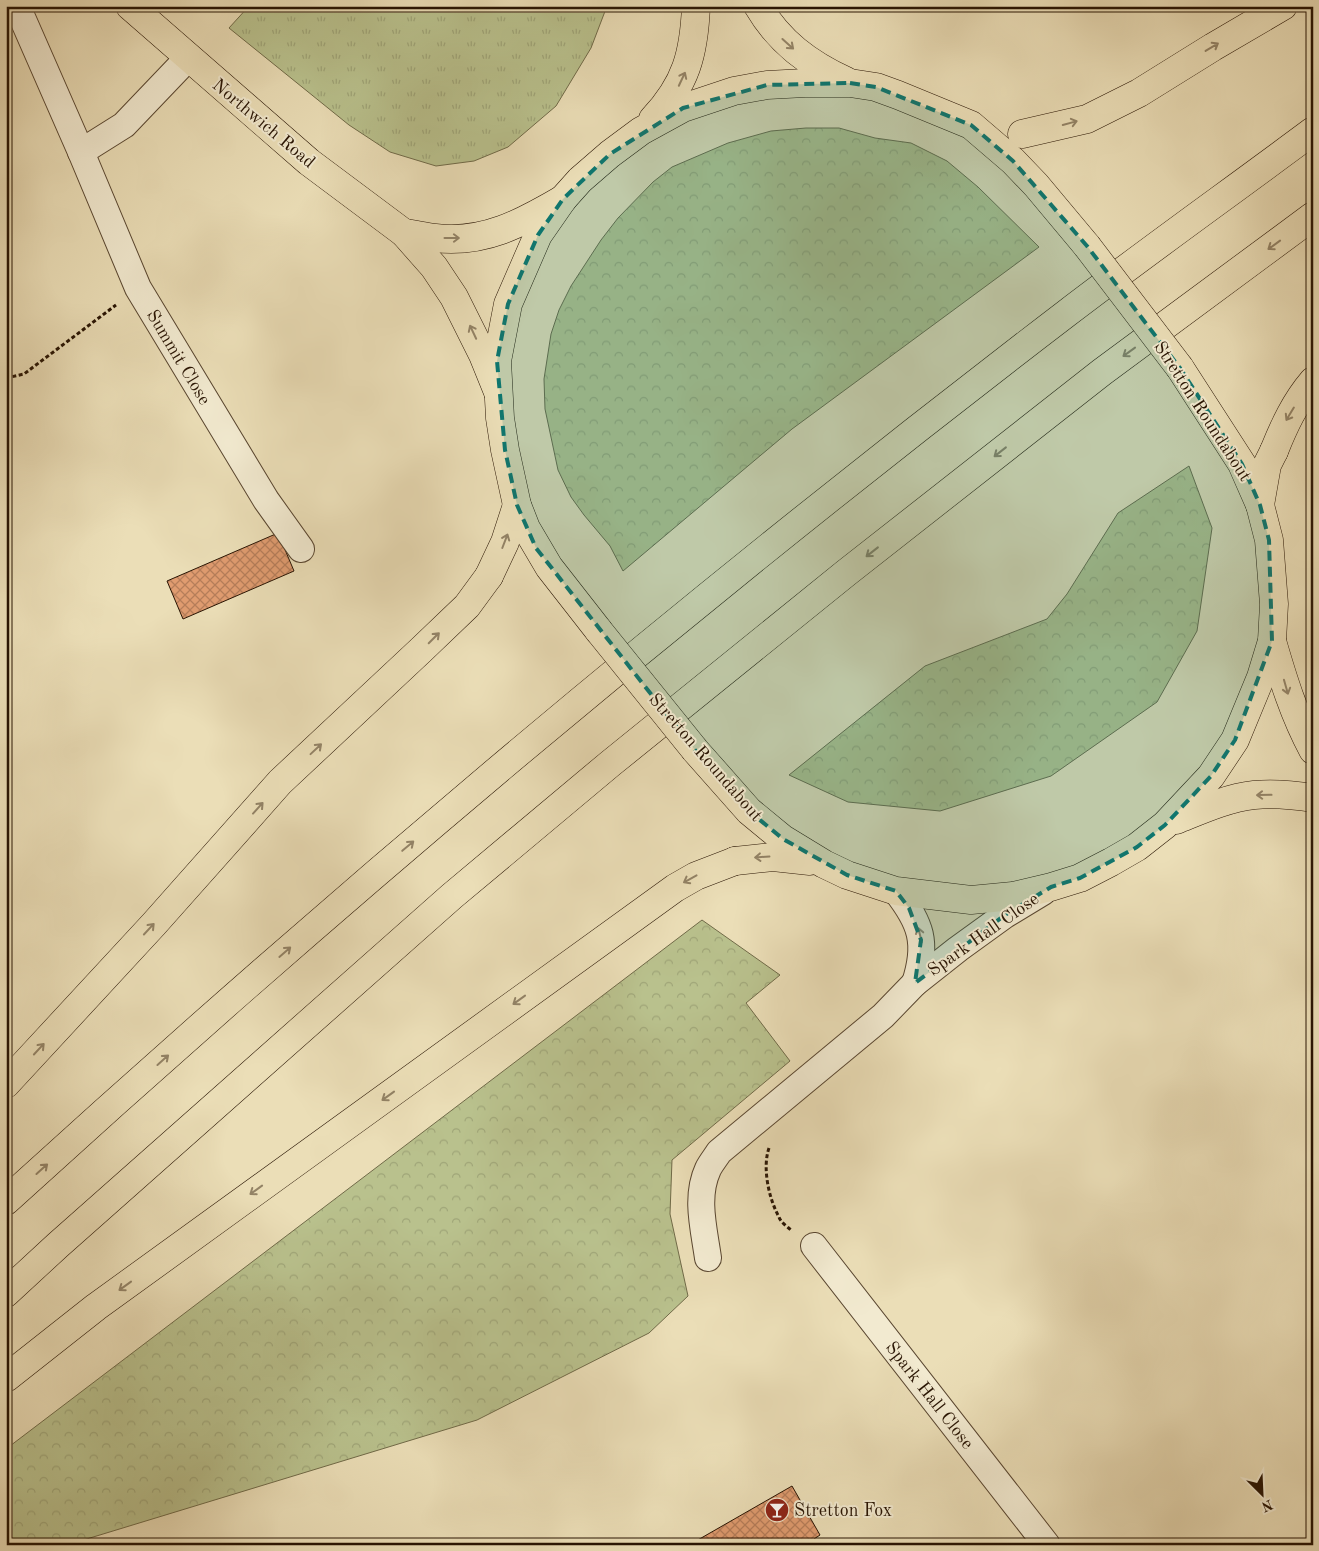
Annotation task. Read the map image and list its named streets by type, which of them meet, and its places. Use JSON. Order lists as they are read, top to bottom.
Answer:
{
  "streets": {
    "main road": ["Northwich Road", "Stretton Roundabout"],
    "street": ["Summit Close", "Spark Hall Close"]
  },
  "crossings": [
    ["Northwich Road", "Stretton Roundabout"],
    ["Stretton Roundabout", "Spark Hall Close"]
  ],
  "places": {
    "bar": ["Stretton Fox"]
  },
  "north": "bottom right"
}
